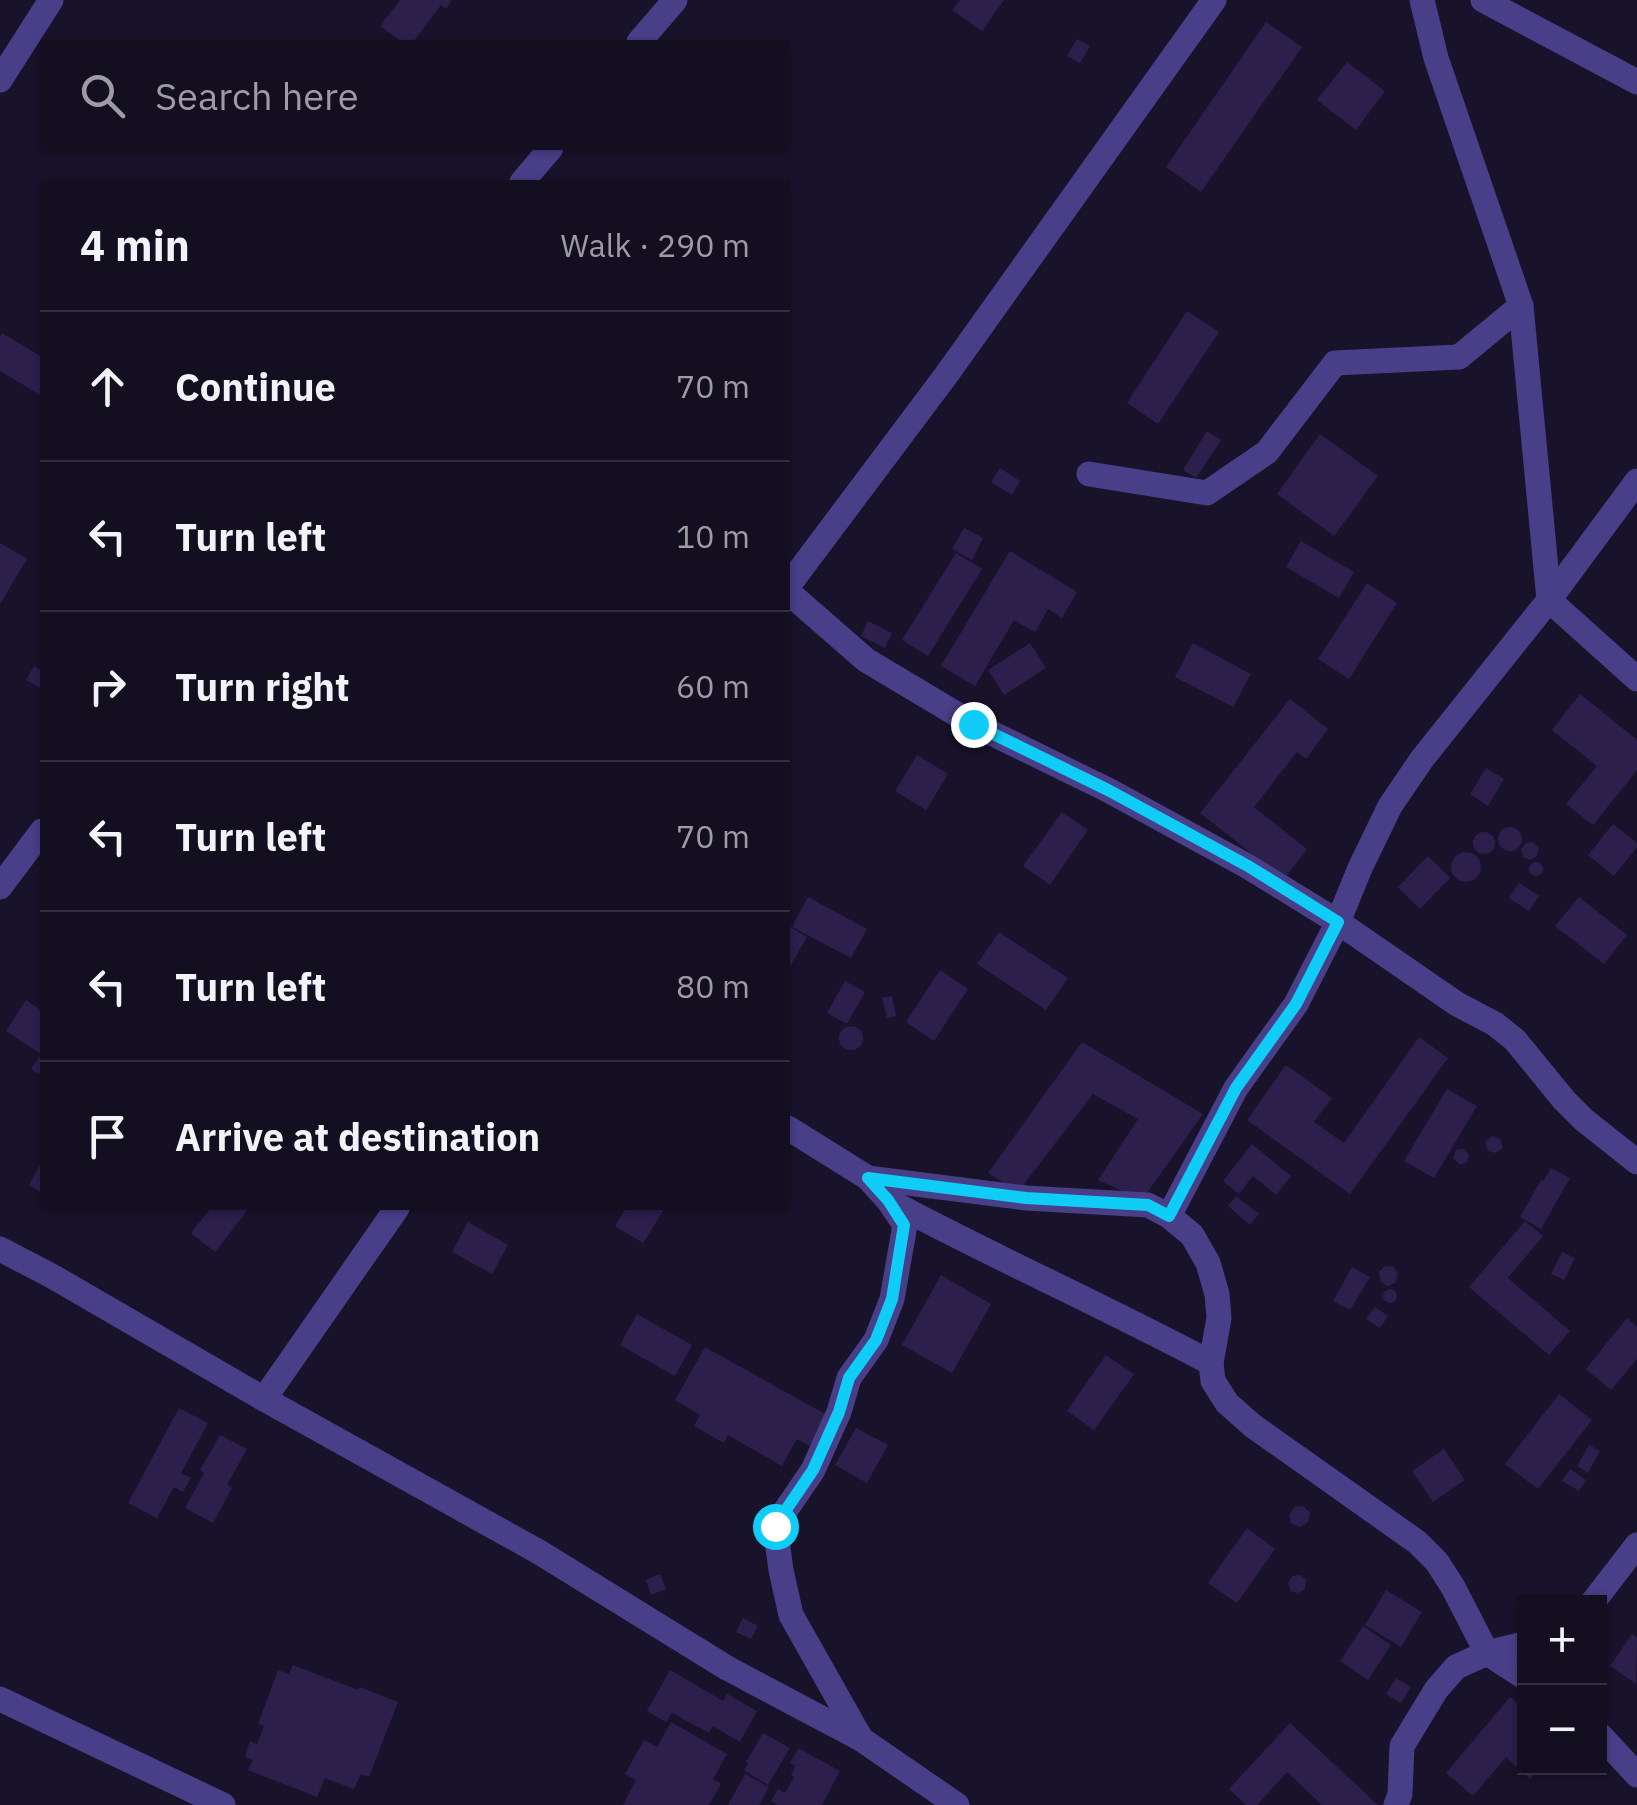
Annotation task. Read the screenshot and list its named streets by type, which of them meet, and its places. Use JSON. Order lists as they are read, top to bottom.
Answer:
{
  "page": {
    "search": "Search here",
    "heading": ["4 min", "Walk · 290 m"],
    "list": [
      ["Continue", "70 m"],
      ["Turn left", "10 m"],
      ["Turn right", "60 m"],
      ["Turn left", "70 m"],
      ["Turn left", "80 m"],
      "Arrive at destination"
    ],
    "map_buttons": ["+", "−"]
  }
}
